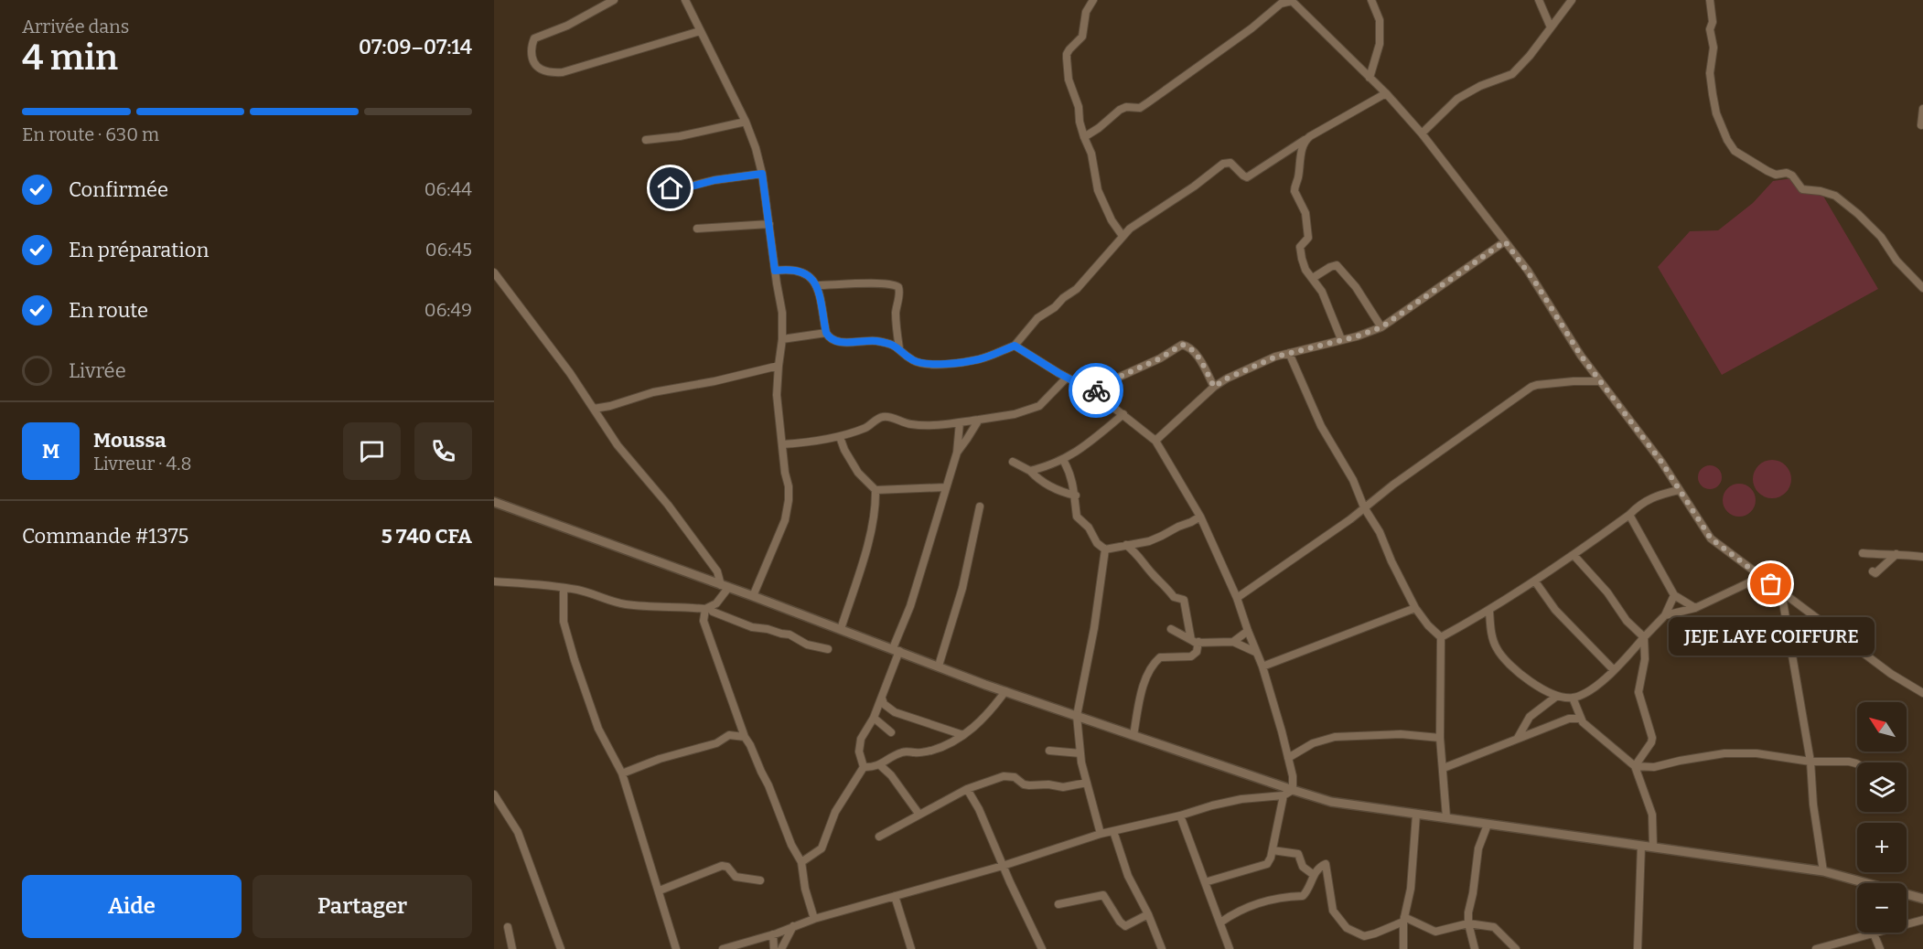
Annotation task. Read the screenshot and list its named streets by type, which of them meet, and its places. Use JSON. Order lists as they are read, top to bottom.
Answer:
{
  "places": ["JEJE LAYE COIFFURE"],
  "north": "top left",
  "page": {
    "heading": ["4 min", "Arrivée dans", "07:09–07:14"],
    "panel": [
      "Moussa",
      "Livreur · 4.8",
      "Commande #1375",
      "5 740 CFA"
    ],
    "bar": "En route · 630 m",
    "list": [
      ["Confirmée", "06:44"],
      ["En préparation", "06:45"],
      ["En route", "06:49"],
      "Livrée"
    ],
    "round": "M",
    "bubble": "JEJE LAYE COIFFURE",
    "map_buttons": ["+", "−"],
    "buttons": ["Aide", "Partager"]
  }
}
